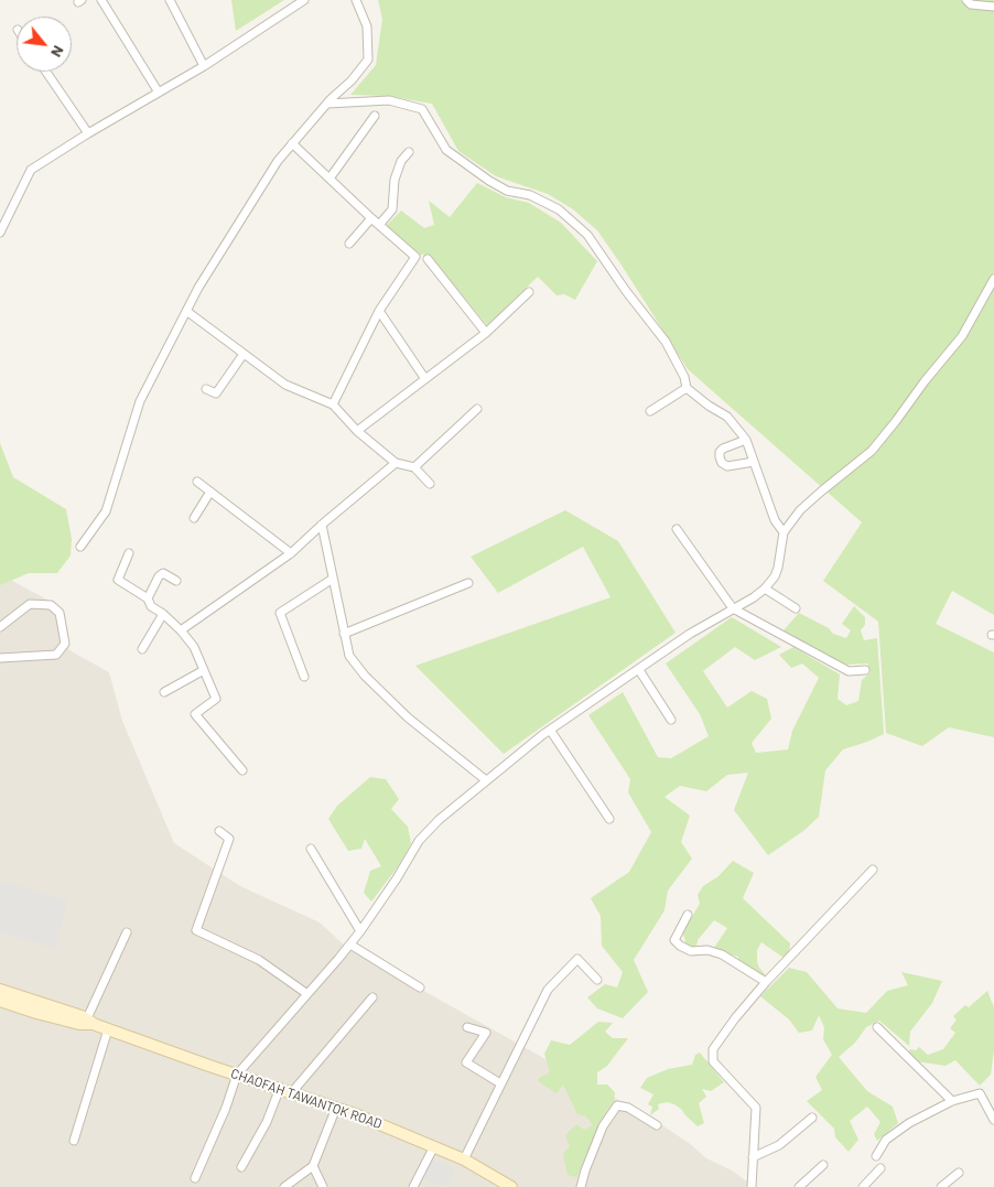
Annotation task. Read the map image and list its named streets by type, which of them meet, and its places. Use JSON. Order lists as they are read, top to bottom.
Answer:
{
  "streets": {
    "main road": ["CHAOFAH TAWANTOK ROAD"]
  },
  "north": "bottom right"
}
